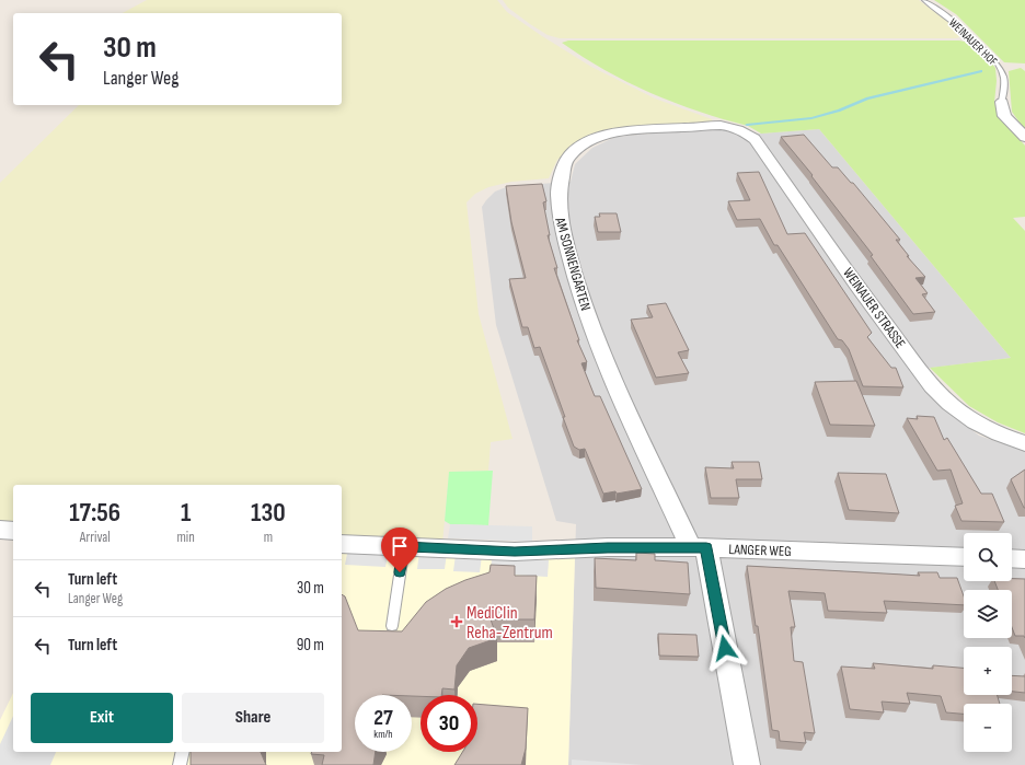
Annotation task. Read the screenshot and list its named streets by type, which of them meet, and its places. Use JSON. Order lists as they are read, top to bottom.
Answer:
{
  "streets": {
    "street": [
      "WEINAUER HOF",
      "AM SONNENGARTEN",
      "WEINAUER STRASSE",
      "LANGER WEG"
    ]
  },
  "crossings": [
    ["AM SONNENGARTEN", "WEINAUER STRASSE"],
    ["AM SONNENGARTEN", "LANGER WEG"]
  ],
  "places": {
    "health": ["MediClin Reha-Zentrum"]
  },
  "page": {
    "turn": ["30 m", "Langer Weg"],
    "eta": [
      "17:56",
      "Arrival",
      "1",
      "min",
      "130",
      "m"
    ],
    "map_buttons": ["+", "−"],
    "list": [
      {
        "name": "Turn left",
        "note": "Langer Weg",
        "value": "30 m"
      },
      {
        "name": "Turn left",
        "value": "90 m"
      }
    ],
    "buttons": ["Exit", "Share"],
    "speed": "27 km/h",
    "limit": "30"
  }
}
